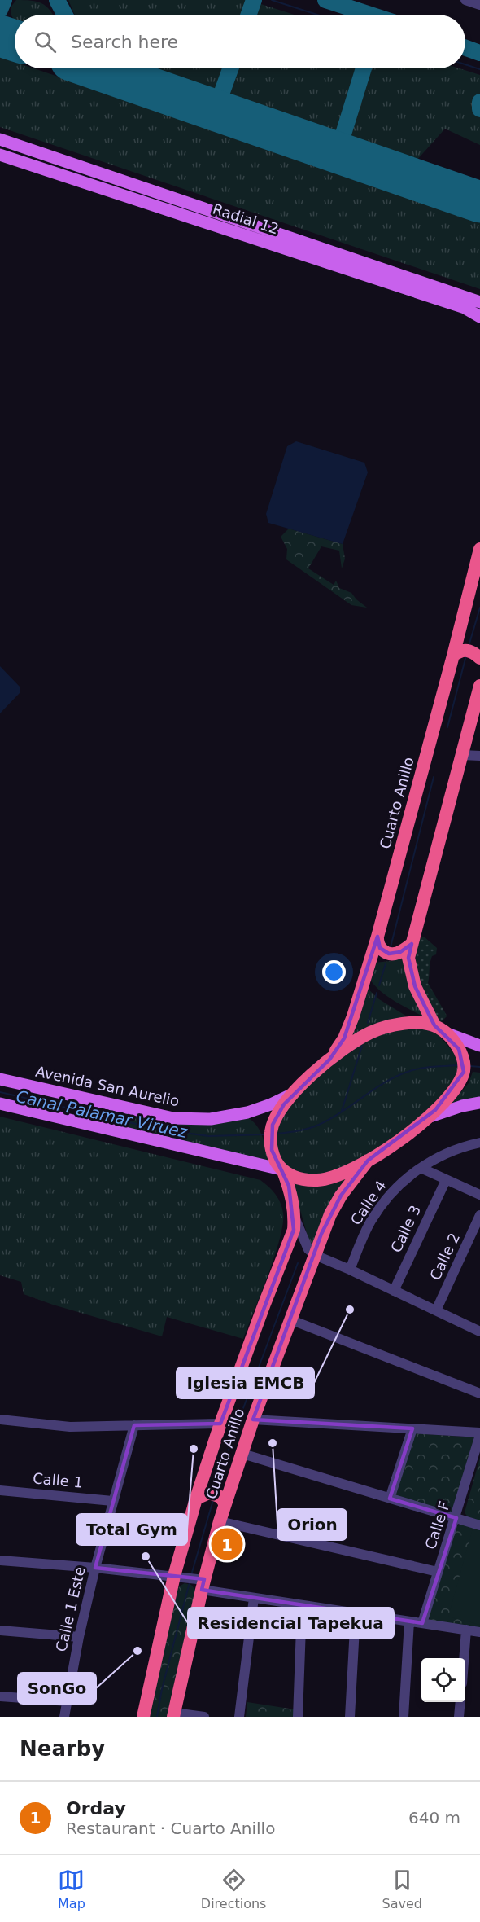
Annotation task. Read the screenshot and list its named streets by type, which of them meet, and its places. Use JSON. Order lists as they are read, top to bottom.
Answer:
{
  "streets": {
    "highway": ["Cuarto Anillo"],
    "main road": ["Radial 12", "Avenida San Aurelio"],
    "street": [
      "Calle 4",
      "Calle 3",
      "Calle 2",
      "Calle 1",
      "Calle F",
      "Calle 1 Este"
    ]
  },
  "crossings": [
    ["Cuarto Anillo", "Avenida San Aurelio"],
    ["Calle 1", "Calle 1 Este"]
  ],
  "water": ["Canal Palamar Viruez"],
  "places": [
    "Iglesia EMCB",
    "Orion",
    "Total Gym",
    "Residencial Tapekua",
    "SonGo"
  ],
  "page": {
    "search": "Search here",
    "pins": "1",
    "heading": "Nearby",
    "list": [
      {
        "mark": "1",
        "name": "Orday",
        "note": "Restaurant · Cuarto Anillo",
        "value": "640 m"
      }
    ],
    "nav": ["Map", "Directions", "Saved"]
  }
}
